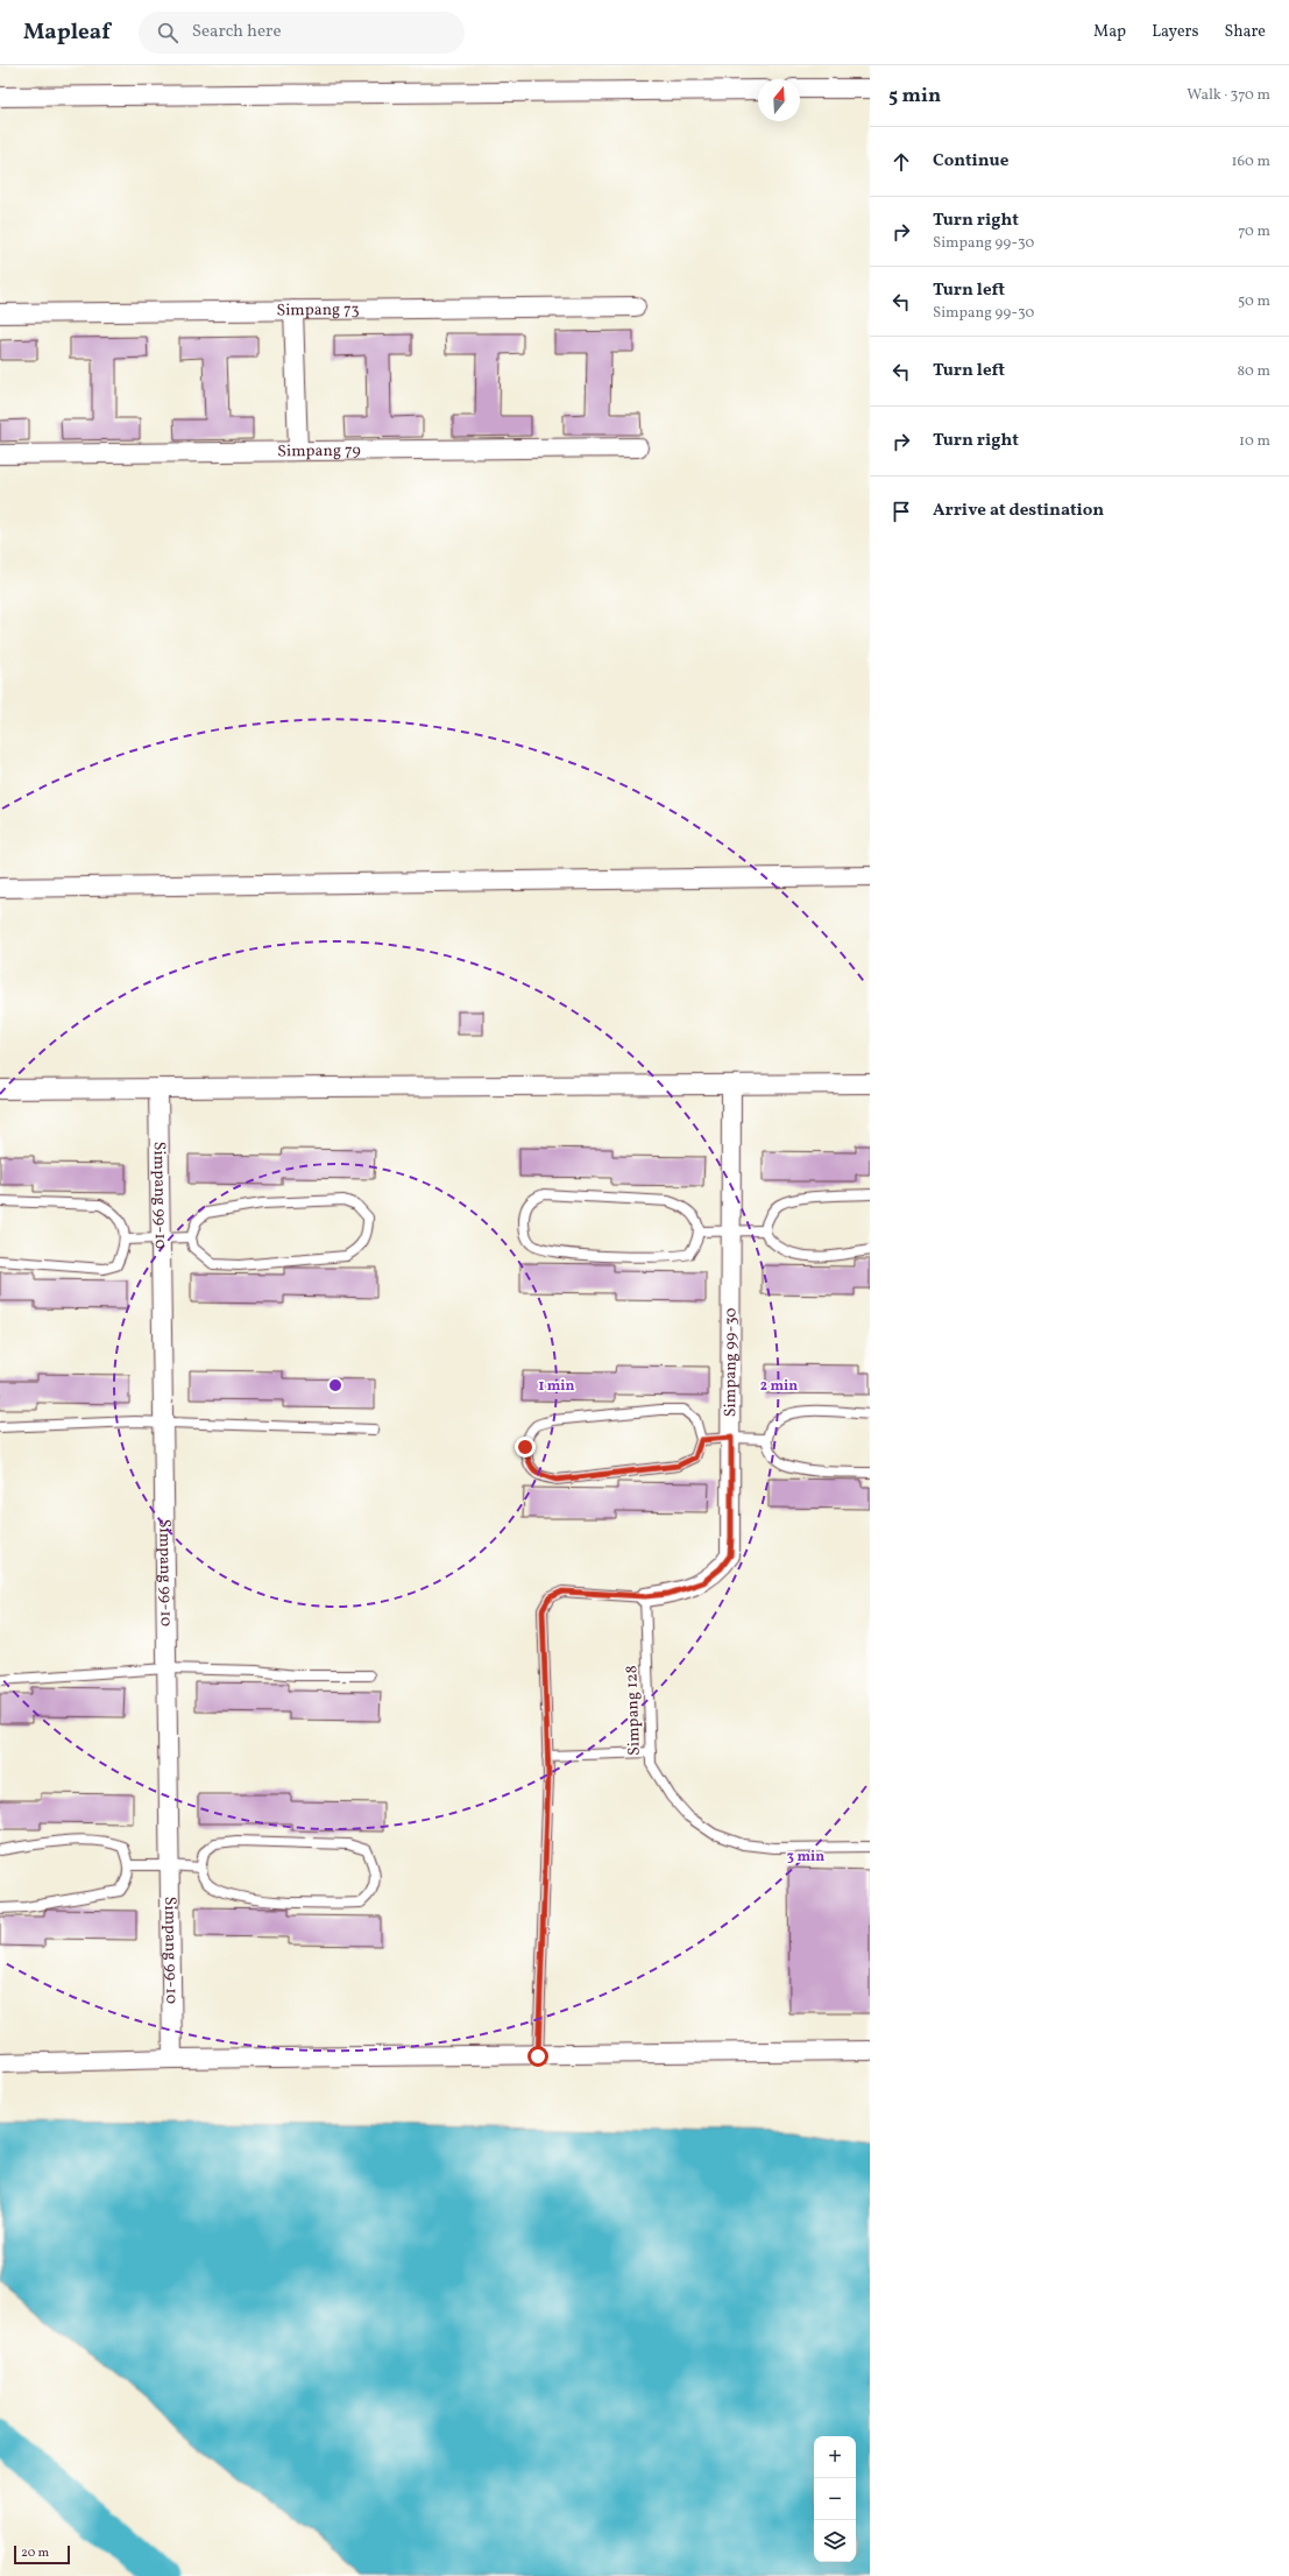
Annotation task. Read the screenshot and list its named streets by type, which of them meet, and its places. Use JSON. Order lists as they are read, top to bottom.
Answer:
{
  "streets": {
    "street": [
      "Simpang 73",
      "Simpang 79",
      "Simpang 99-10",
      "Simpang 99-30"
    ],
    "lane": ["Simpang 128"]
  },
  "crossings": [
    ["Simpang 99-30", "Simpang 128"]
  ],
  "scale_bar": "20 m",
  "north": "top",
  "page": {
    "header": "Mapleaf",
    "search": "Search here",
    "nav": ["Map", "Layers", "Share"],
    "heading": ["5 min", "Walk · 370 m"],
    "list": [
      ["Continue", "160 m"],
      ["Turn right", "Simpang 99-30", "70 m"],
      ["Turn left", "Simpang 99-30", "50 m"],
      ["Turn left", "80 m"],
      ["Turn right", "10 m"],
      "Arrive at destination"
    ],
    "map_buttons": ["+", "−"],
    "scale": "20 m"
  },
  "rings": ["1 min", "2 min", "3 min"]
}
